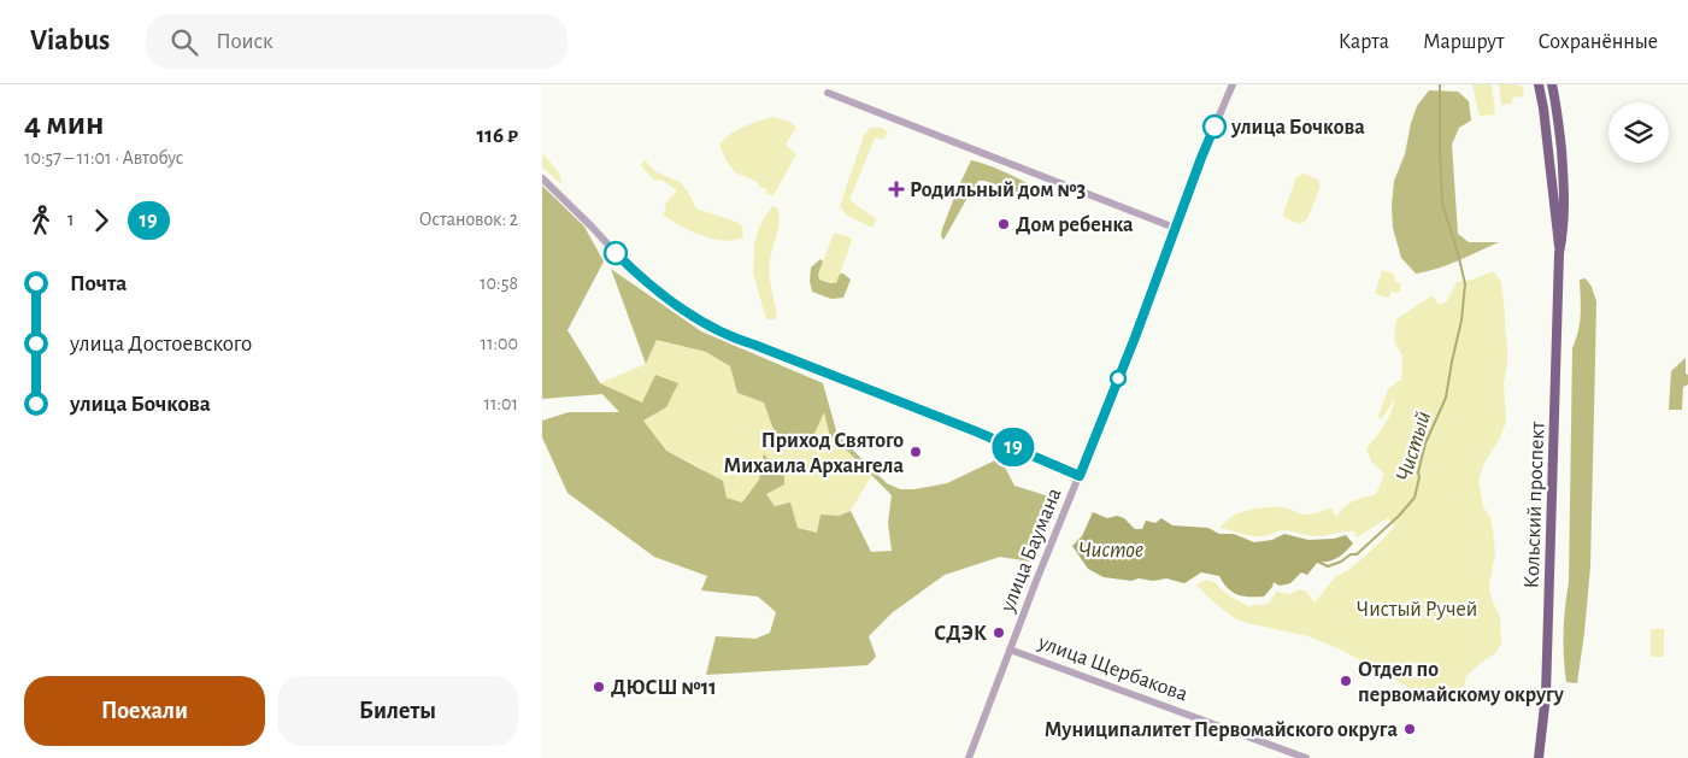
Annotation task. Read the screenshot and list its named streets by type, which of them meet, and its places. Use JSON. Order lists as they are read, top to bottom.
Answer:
{
  "streets": {
    "main road": ["Кольский проспект"],
    "street": ["улица Баумана", "улица Щербакова"]
  },
  "crossings": [
    ["улица Баумана", "улица Щербакова"]
  ],
  "water": ["Чистый", "Чистое"],
  "parks": ["Чистый Ручей"],
  "places": {
    "other": [
      "улица Бочкова",
      "Дом ребенка",
      "Приход Святого Михаила Архангела",
      "СДЭК",
      "Отдел по первомайскому округу",
      "ДЮСШ №11",
      "Муниципалитет Первомайского округа"
    ],
    "health": ["Родильный дом №3"]
  },
  "lines": ["bus line 19"],
  "page": {
    "header": "Viabus",
    "search": "Поиск",
    "nav": ["Карта", "Маршрут", "Сохранённые"],
    "heading": ["4 мин", "10:57 – 11:01 · Автобус", "116 ₽"],
    "on_map": "19",
    "legs": ["1", "19", "Остановок: 2"],
    "list": [
      {
        "name": "Почта",
        "value": "10:58"
      },
      {
        "name": "улица Достоевского",
        "value": "11:00"
      },
      {
        "name": "улица Бочкова",
        "value": "11:01"
      }
    ],
    "buttons": ["Поехали", "Билеты"]
  }
}
